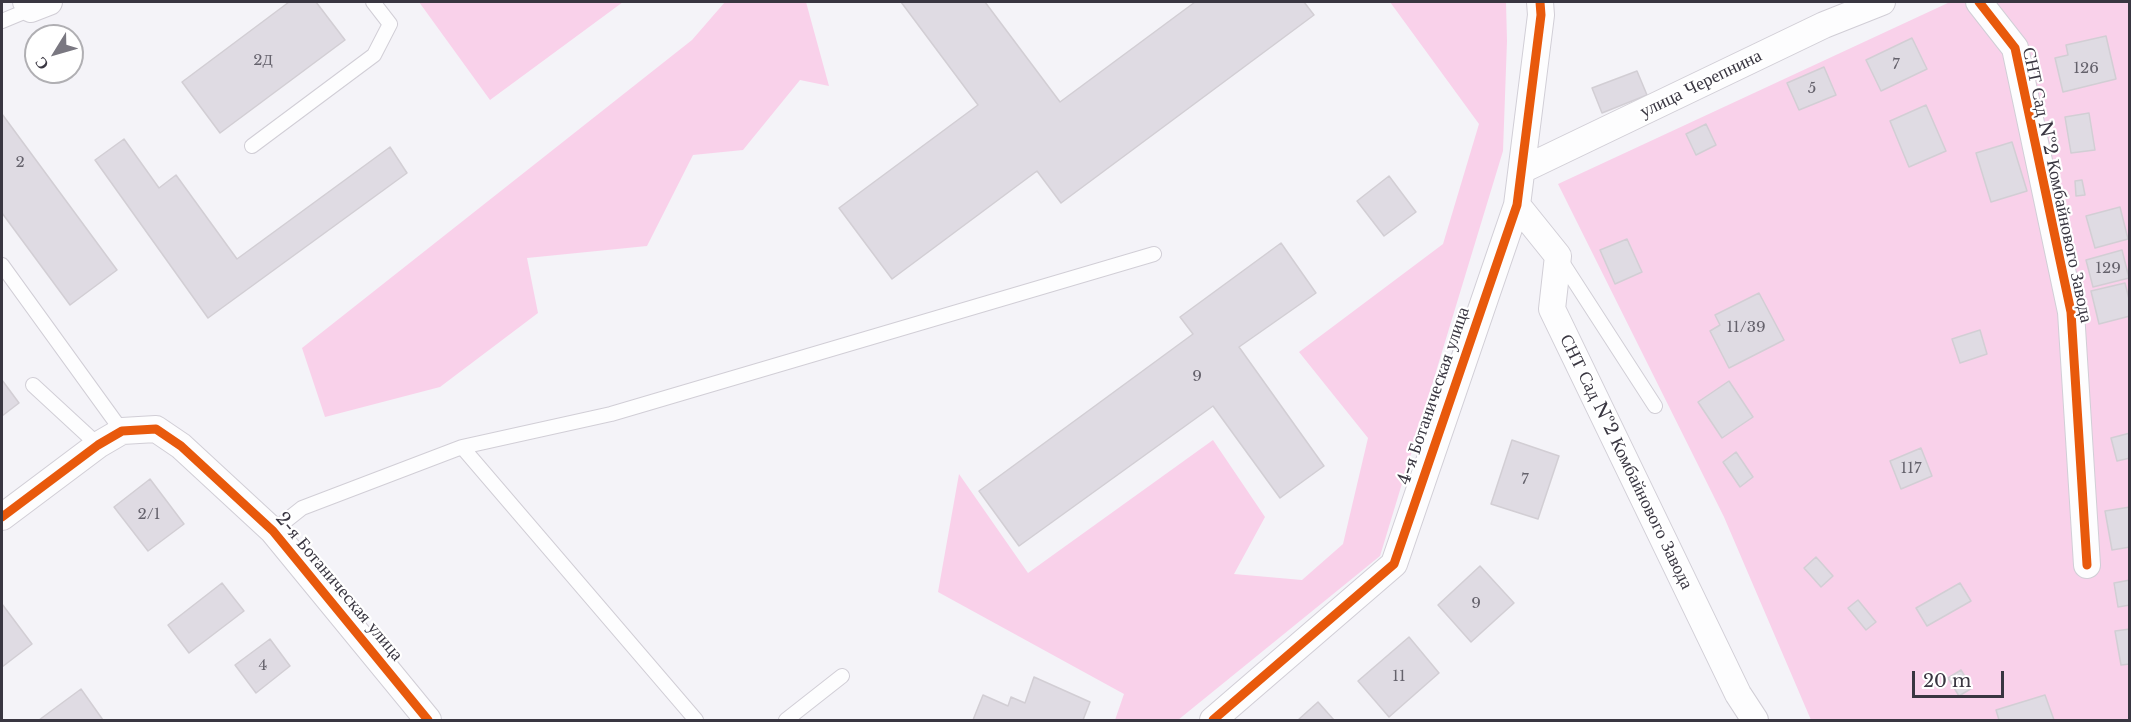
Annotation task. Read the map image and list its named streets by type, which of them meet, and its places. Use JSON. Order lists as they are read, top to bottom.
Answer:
{
  "streets": {
    "street": [
      "улица Черепнина",
      "СНТ Сад №2 Комбайнового Завода",
      "4-я Ботаническая улица",
      "2-я Ботаническая улица"
    ]
  },
  "crossings": [
    ["улица Черепнина", "4-я Ботаническая улица"]
  ],
  "house_numbers": [
    "2Д",
    "7",
    "126",
    "5",
    "2",
    "129",
    "11/39",
    "9",
    "117",
    "7",
    "2/1",
    "9",
    "4",
    "11"
  ],
  "scale_bar": "20 m",
  "north": "bottom left"
}
